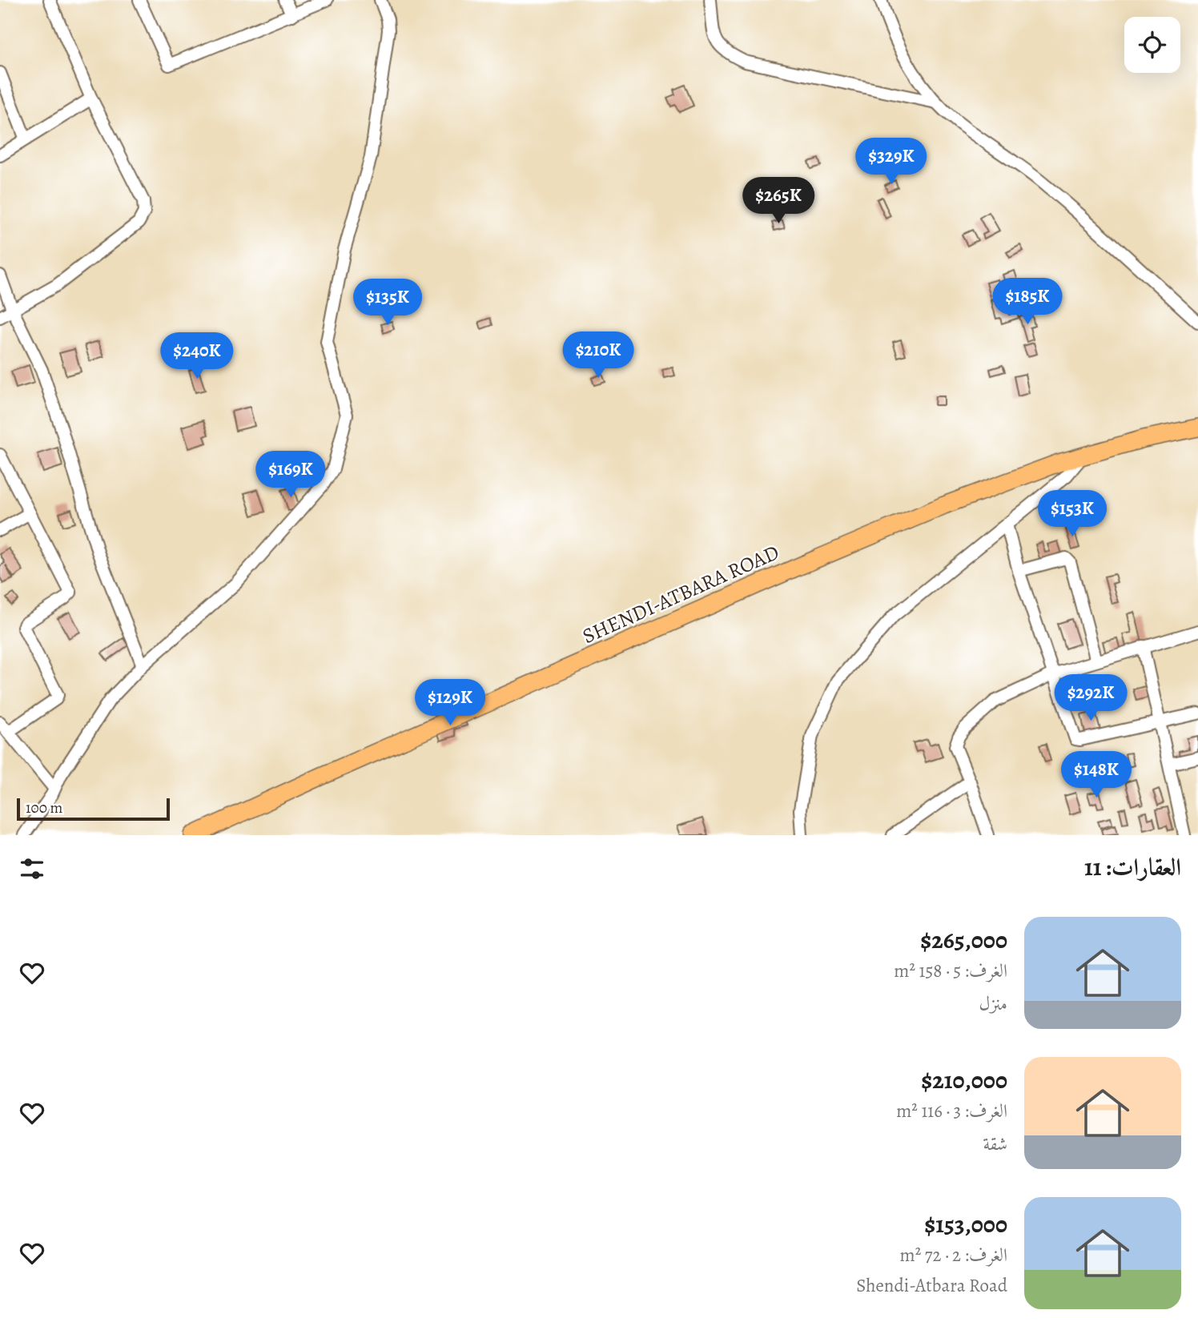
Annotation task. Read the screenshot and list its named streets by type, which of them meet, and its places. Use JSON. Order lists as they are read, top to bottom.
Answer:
{
  "streets": {
    "highway": ["SHENDI-ATBARA ROAD"]
  },
  "scale_bar": "100 m",
  "page": {
    "price": [
      "$329K",
      "$265K",
      "$185K",
      "$135K",
      "$210K",
      "$240K",
      "$169K",
      "$153K",
      "$292K",
      "$129K",
      "$148K"
    ],
    "scale": "100 m",
    "heading": "العقارات: 11",
    "list": [
      {
        "name": "$265,000",
        "note": "الغرف: 5 · 158 m² · منزل"
      },
      {
        "name": "$210,000",
        "note": "الغرف: 3 · 116 m² · شقة"
      },
      {
        "name": "$153,000",
        "note": "الغرف: 2 · 72 m² · Shendi-Atbara Road"
      }
    ]
  }
}
